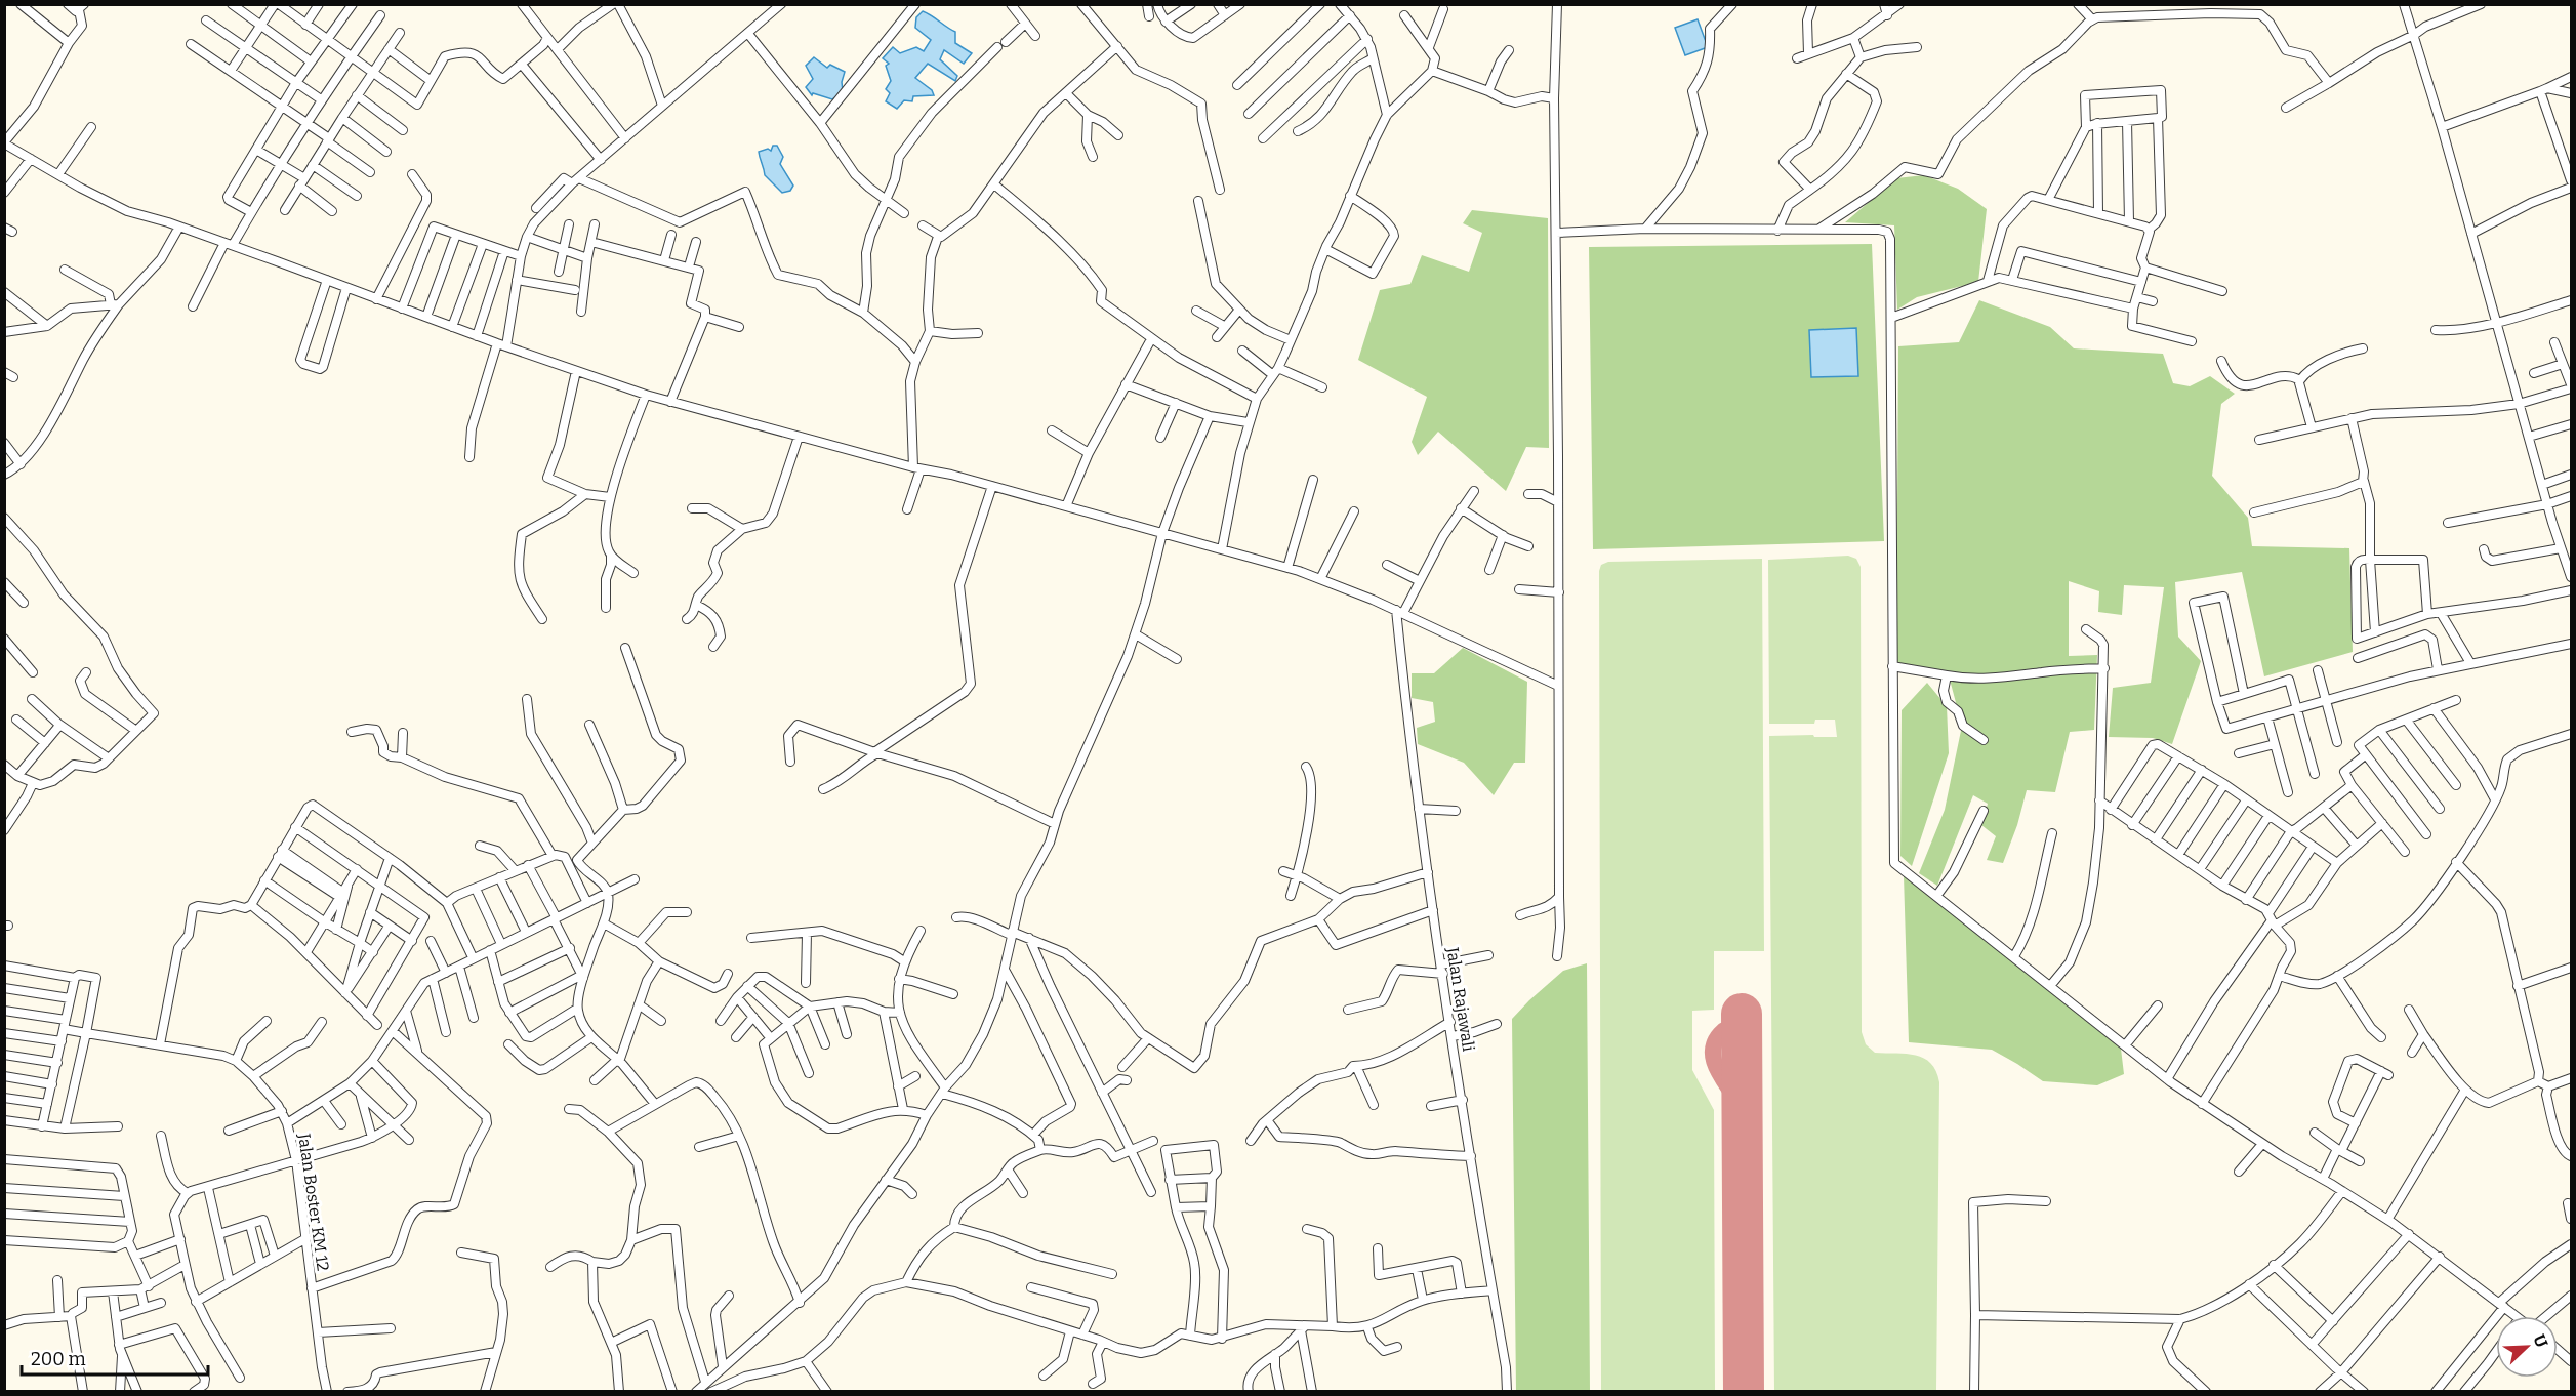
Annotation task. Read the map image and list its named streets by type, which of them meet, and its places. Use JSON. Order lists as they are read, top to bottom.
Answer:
{
  "streets": {
    "street": ["Jalan Rajawali", "Jalan Boster KM 12"]
  },
  "scale_bar": "200 m",
  "north": "top right"
}
